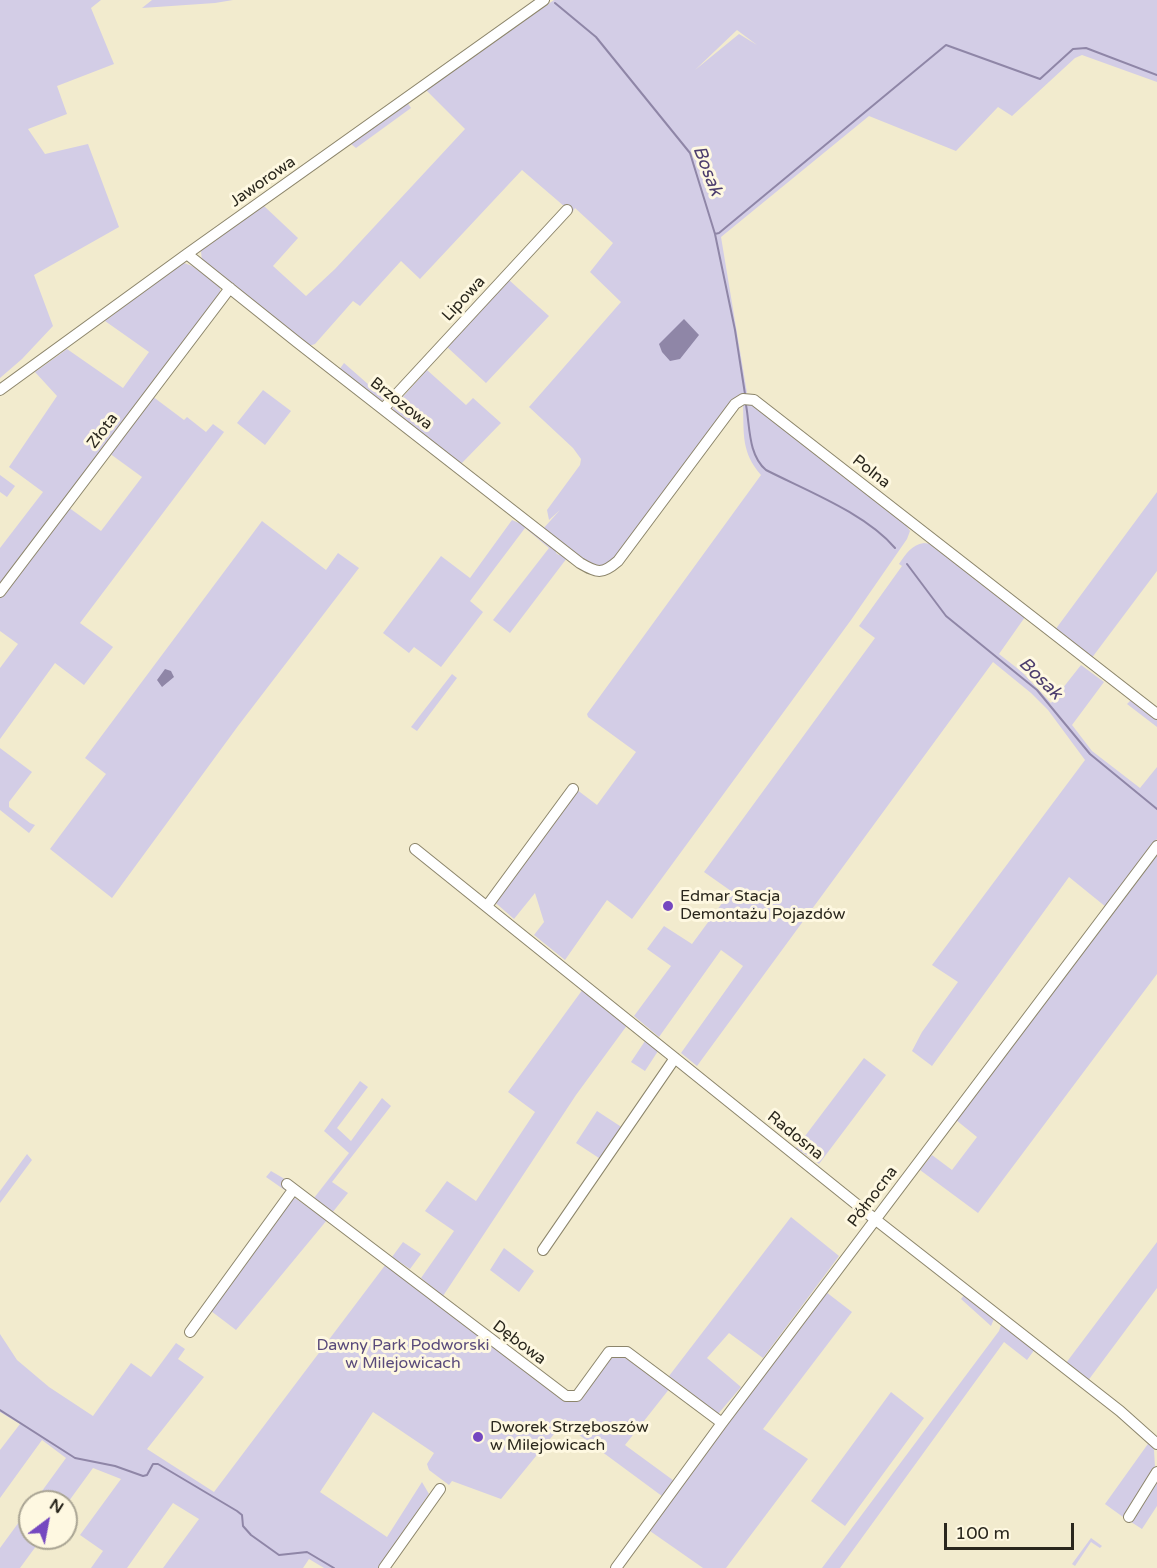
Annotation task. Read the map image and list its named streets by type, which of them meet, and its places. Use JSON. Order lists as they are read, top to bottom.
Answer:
{
  "streets": {
    "street": [
      "Jaworowa",
      "Lipowa",
      "Brzozowa",
      "Złota",
      "Polna",
      "Radosna",
      "Północna",
      "Dębowa"
    ]
  },
  "crossings": [
    ["Jaworowa", "Brzozowa"],
    ["Lipowa", "Brzozowa"],
    ["Brzozowa", "Złota"],
    ["Brzozowa", "Polna"],
    ["Radosna", "Północna"],
    ["Północna", "Dębowa"]
  ],
  "water": ["Bosak"],
  "parks": ["Dawny Park Podworski w Milejowicach"],
  "places": ["Edmar Stacja Demontażu Pojazdów", "Dworek Strzęboszów w Milejowicach"],
  "scale_bar": "100 m",
  "north": "top right"
}
